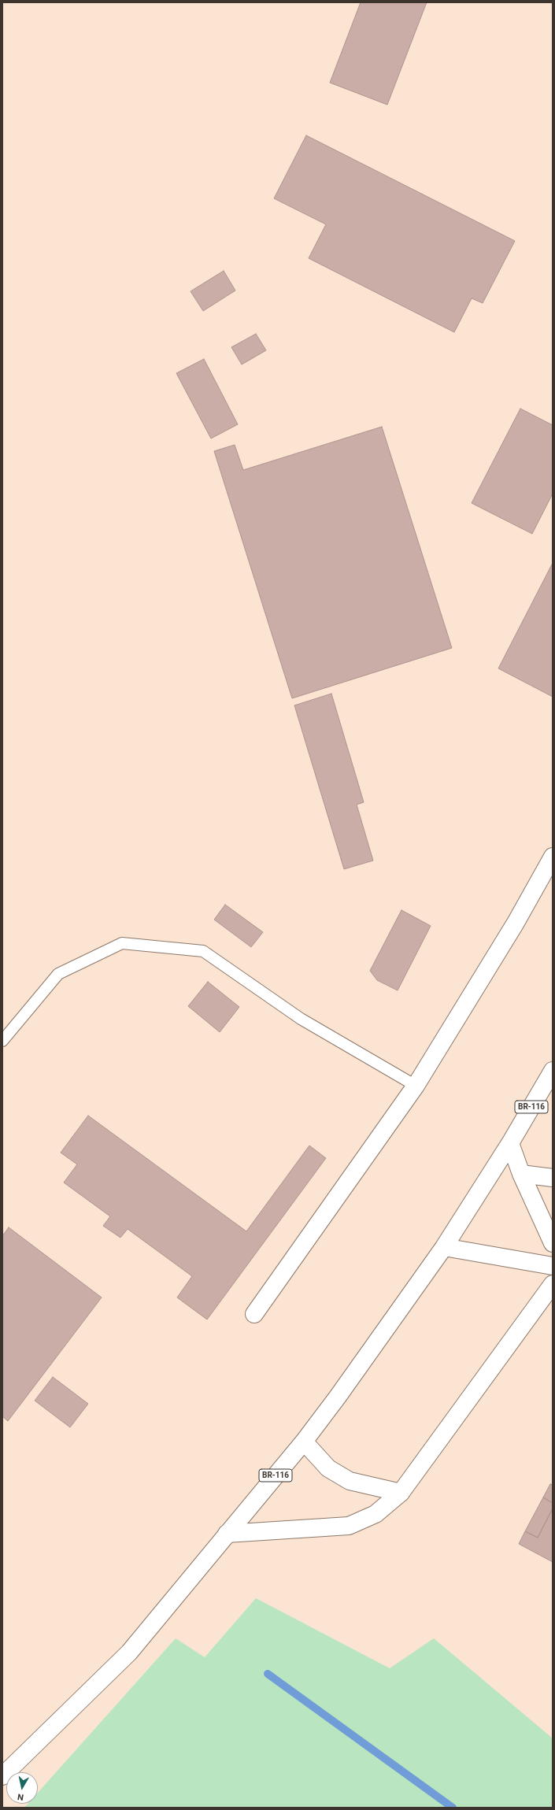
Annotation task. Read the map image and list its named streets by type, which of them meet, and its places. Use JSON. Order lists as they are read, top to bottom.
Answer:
{
  "streets": {
    "main road": ["BR-116"]
  },
  "north": "bottom"
}
